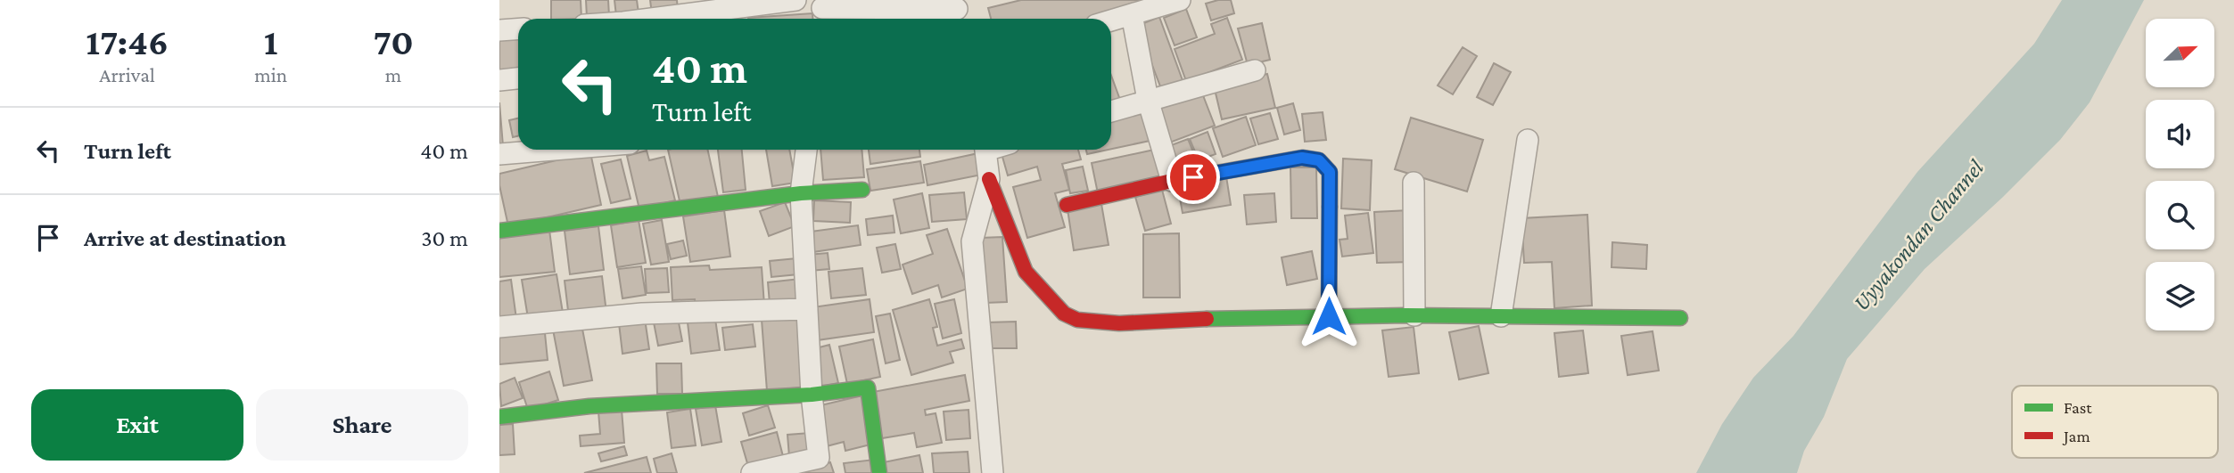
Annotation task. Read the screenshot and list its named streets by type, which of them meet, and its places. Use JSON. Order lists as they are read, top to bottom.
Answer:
{
  "water": ["Uyyakondan Channel"],
  "legend": ["Fast", "Jam"],
  "north": "top right",
  "page": {
    "eta": [
      "17:46",
      "Arrival",
      "1",
      "min",
      "70",
      "m"
    ],
    "turn": ["40 m", "Turn left"],
    "list": [
      {
        "name": "Turn left",
        "value": "40 m"
      },
      {
        "name": "Arrive at destination",
        "value": "30 m"
      }
    ],
    "buttons": ["Exit", "Share"]
  }
}
